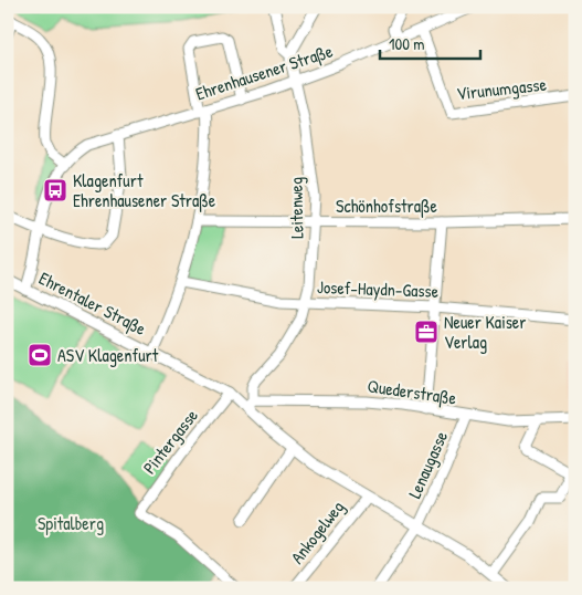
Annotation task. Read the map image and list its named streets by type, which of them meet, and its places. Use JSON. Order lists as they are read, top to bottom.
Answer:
{
  "streets": {
    "street": [
      "Ehrenhausener Straße",
      "Virunumgasse",
      "Schönhofstraße",
      "Leitenweg",
      "Josef-Haydn-Gasse",
      "Ehrentaler Straße",
      "Quederstraße",
      "Pintergasse",
      "Lenaugasse",
      "Ankogelweg"
    ]
  },
  "crossings": [
    ["Ehrenhausener Straße", "Virunumgasse"],
    ["Ehrenhausener Straße", "Leitenweg"],
    ["Ehrenhausener Straße", "Ehrentaler Straße"],
    ["Schönhofstraße", "Leitenweg"],
    ["Leitenweg", "Josef-Haydn-Gasse"],
    ["Leitenweg", "Ehrentaler Straße"],
    ["Leitenweg", "Quederstraße"],
    ["Ehrentaler Straße", "Quederstraße"],
    ["Ehrentaler Straße", "Pintergasse"],
    ["Ehrentaler Straße", "Lenaugasse"],
    ["Ehrentaler Straße", "Ankogelweg"],
    ["Quederstraße", "Lenaugasse"]
  ],
  "parks": ["Spitalberg"],
  "places": {
    "bus stop": ["Klagenfurt Ehrenhausener Straße"],
    "office": ["Neuer Kaiser Verlag"],
    "sports": ["ASV Klagenfurt"]
  },
  "scale_bar": "100 m"
}
